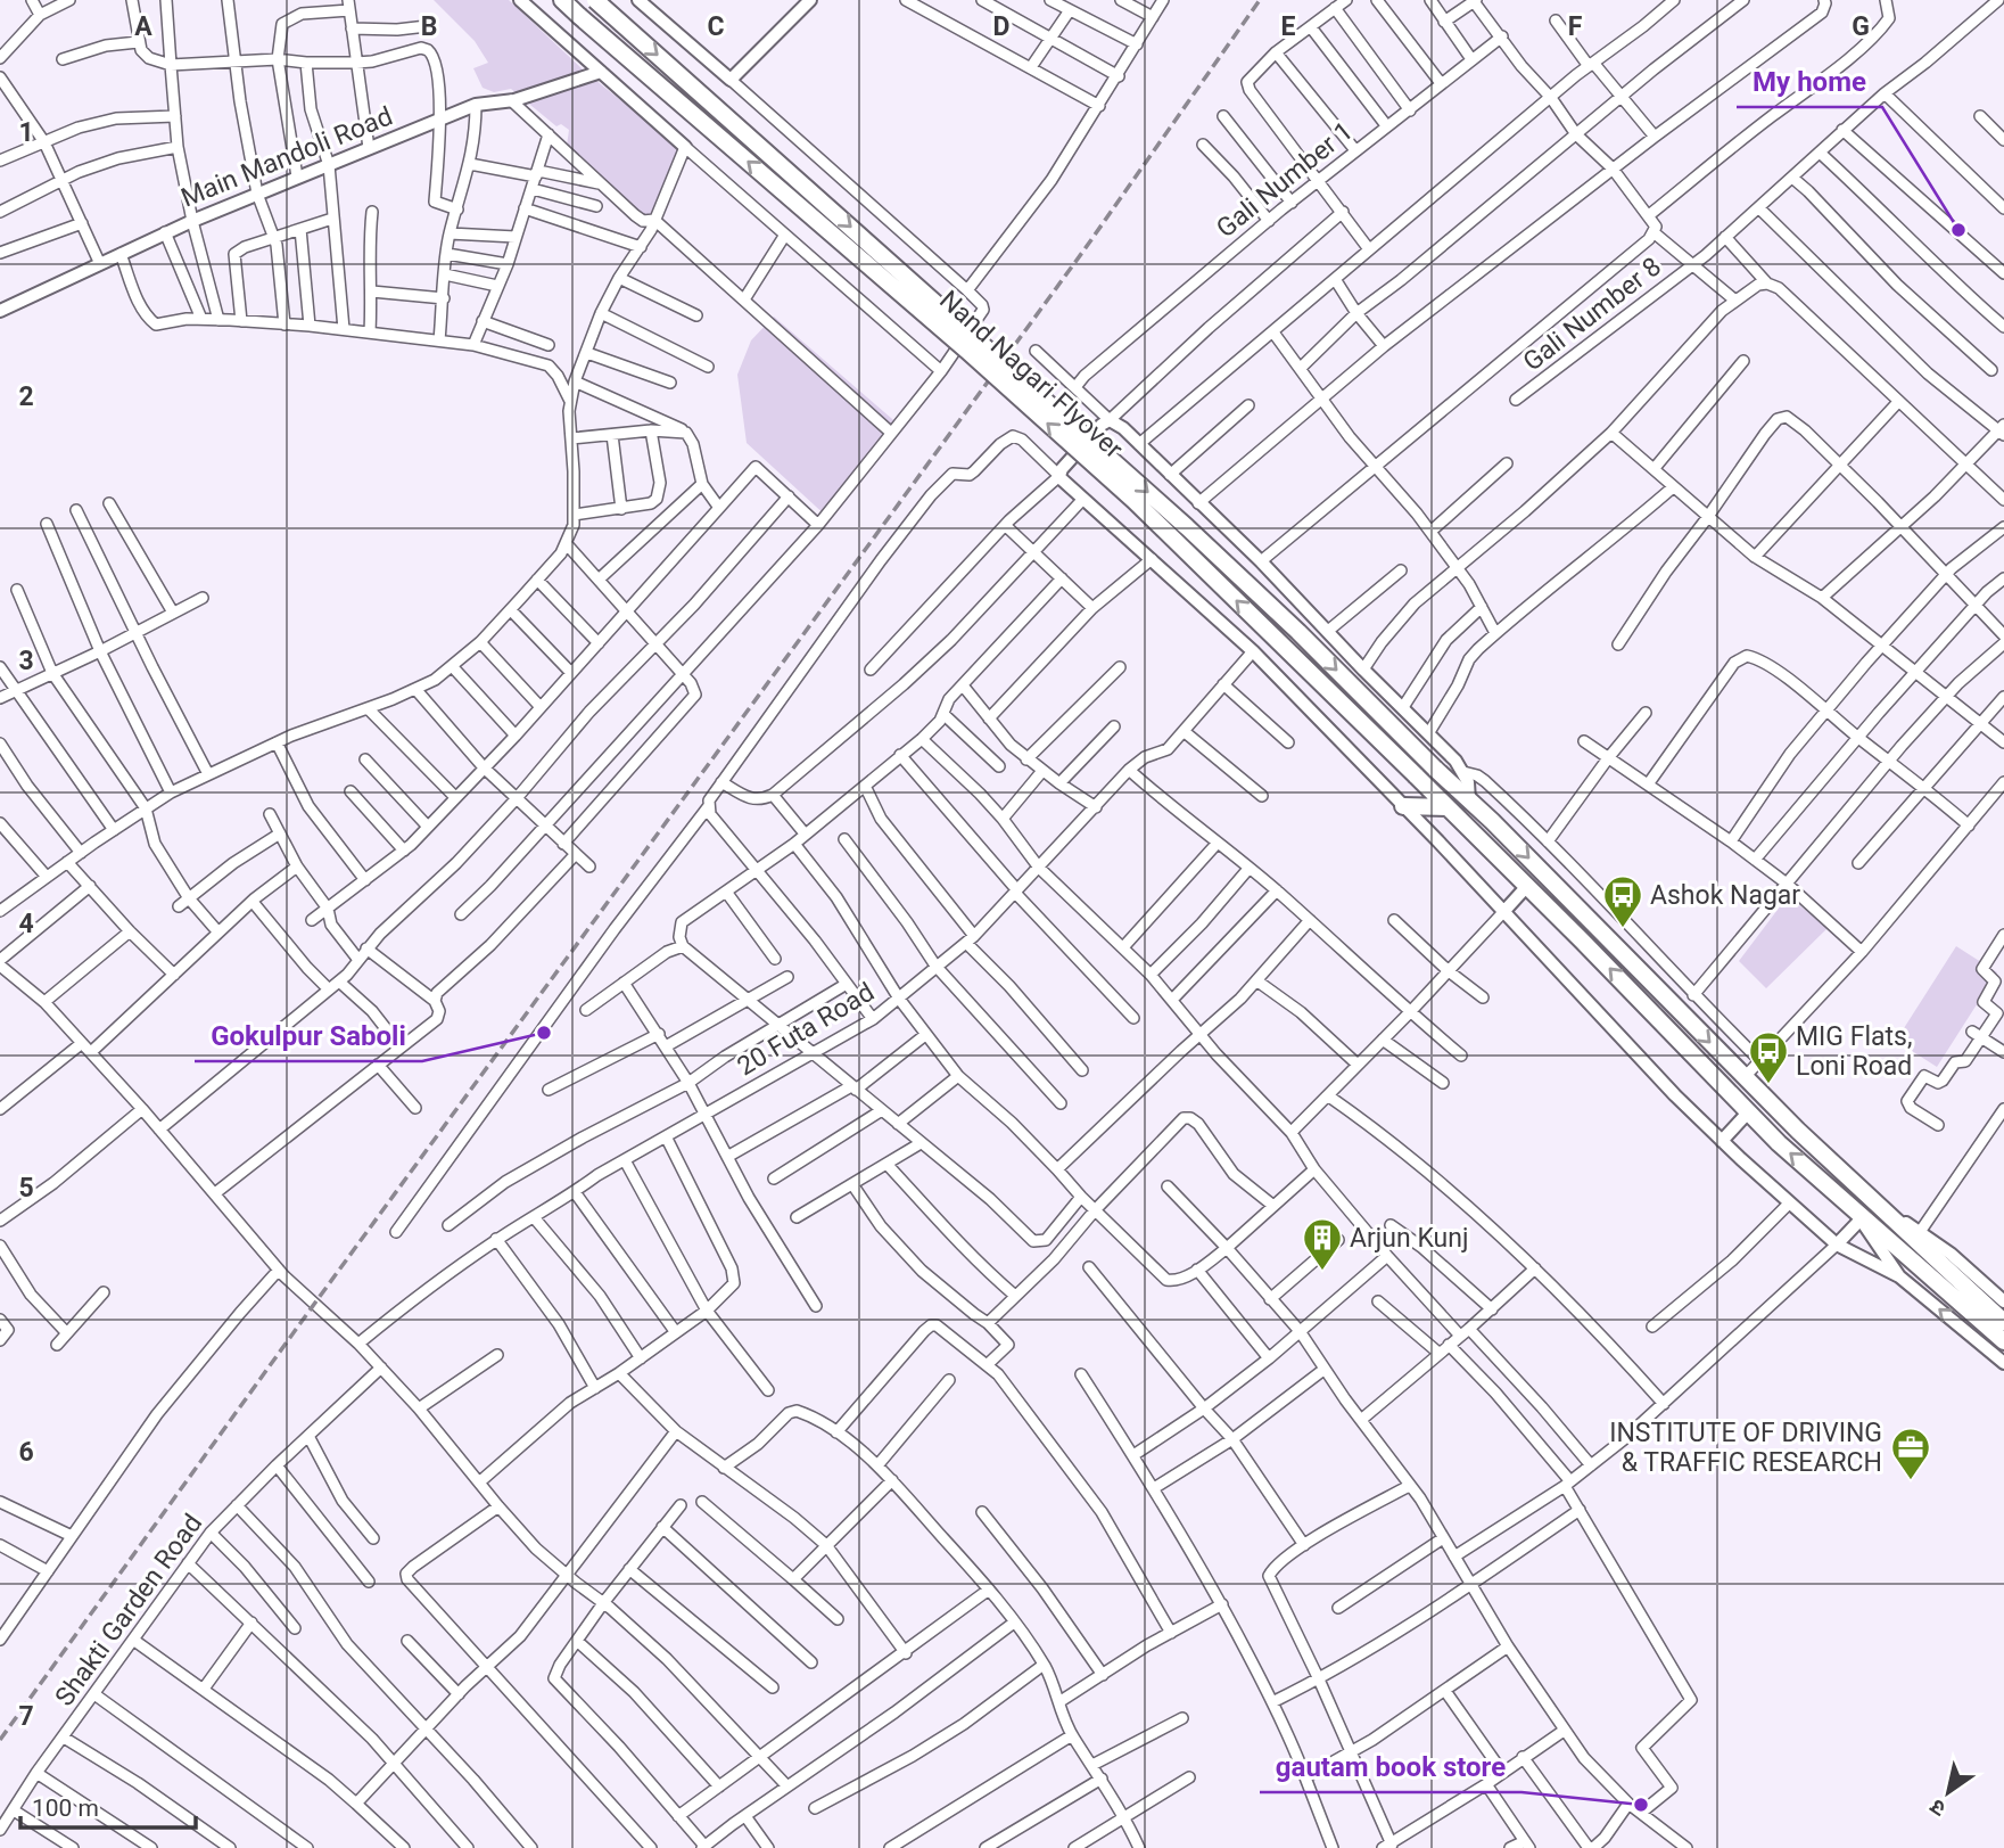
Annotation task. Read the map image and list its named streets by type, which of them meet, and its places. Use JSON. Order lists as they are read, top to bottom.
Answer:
{
  "streets": {
    "highway": ["Nand Nagari Flyover"],
    "street": [
      "Main Mandoli Road",
      "Gali Number 1",
      "Gali Number 8",
      "20 Futa Road",
      "Shakti Garden Road"
    ]
  },
  "places": {
    "other": ["My home", "Gokulpur Saboli", "gautam book store"],
    "bus stop": ["Ashok Nagar", "MIG Flats, Loni Road"],
    "building": ["Arjun Kunj"],
    "office": ["INSTITUTE OF DRIVING & TRAFFIC RESEARCH"]
  },
  "scale_bar": "100 m",
  "north": "bottom left",
  "grid": {
    "columns": [
      "A",
      "B",
      "C",
      "D",
      "E",
      "F",
      "G"
    ],
    "rows": [
      "1",
      "2",
      "3",
      "4",
      "5",
      "6",
      "7"
    ]
  }
}
